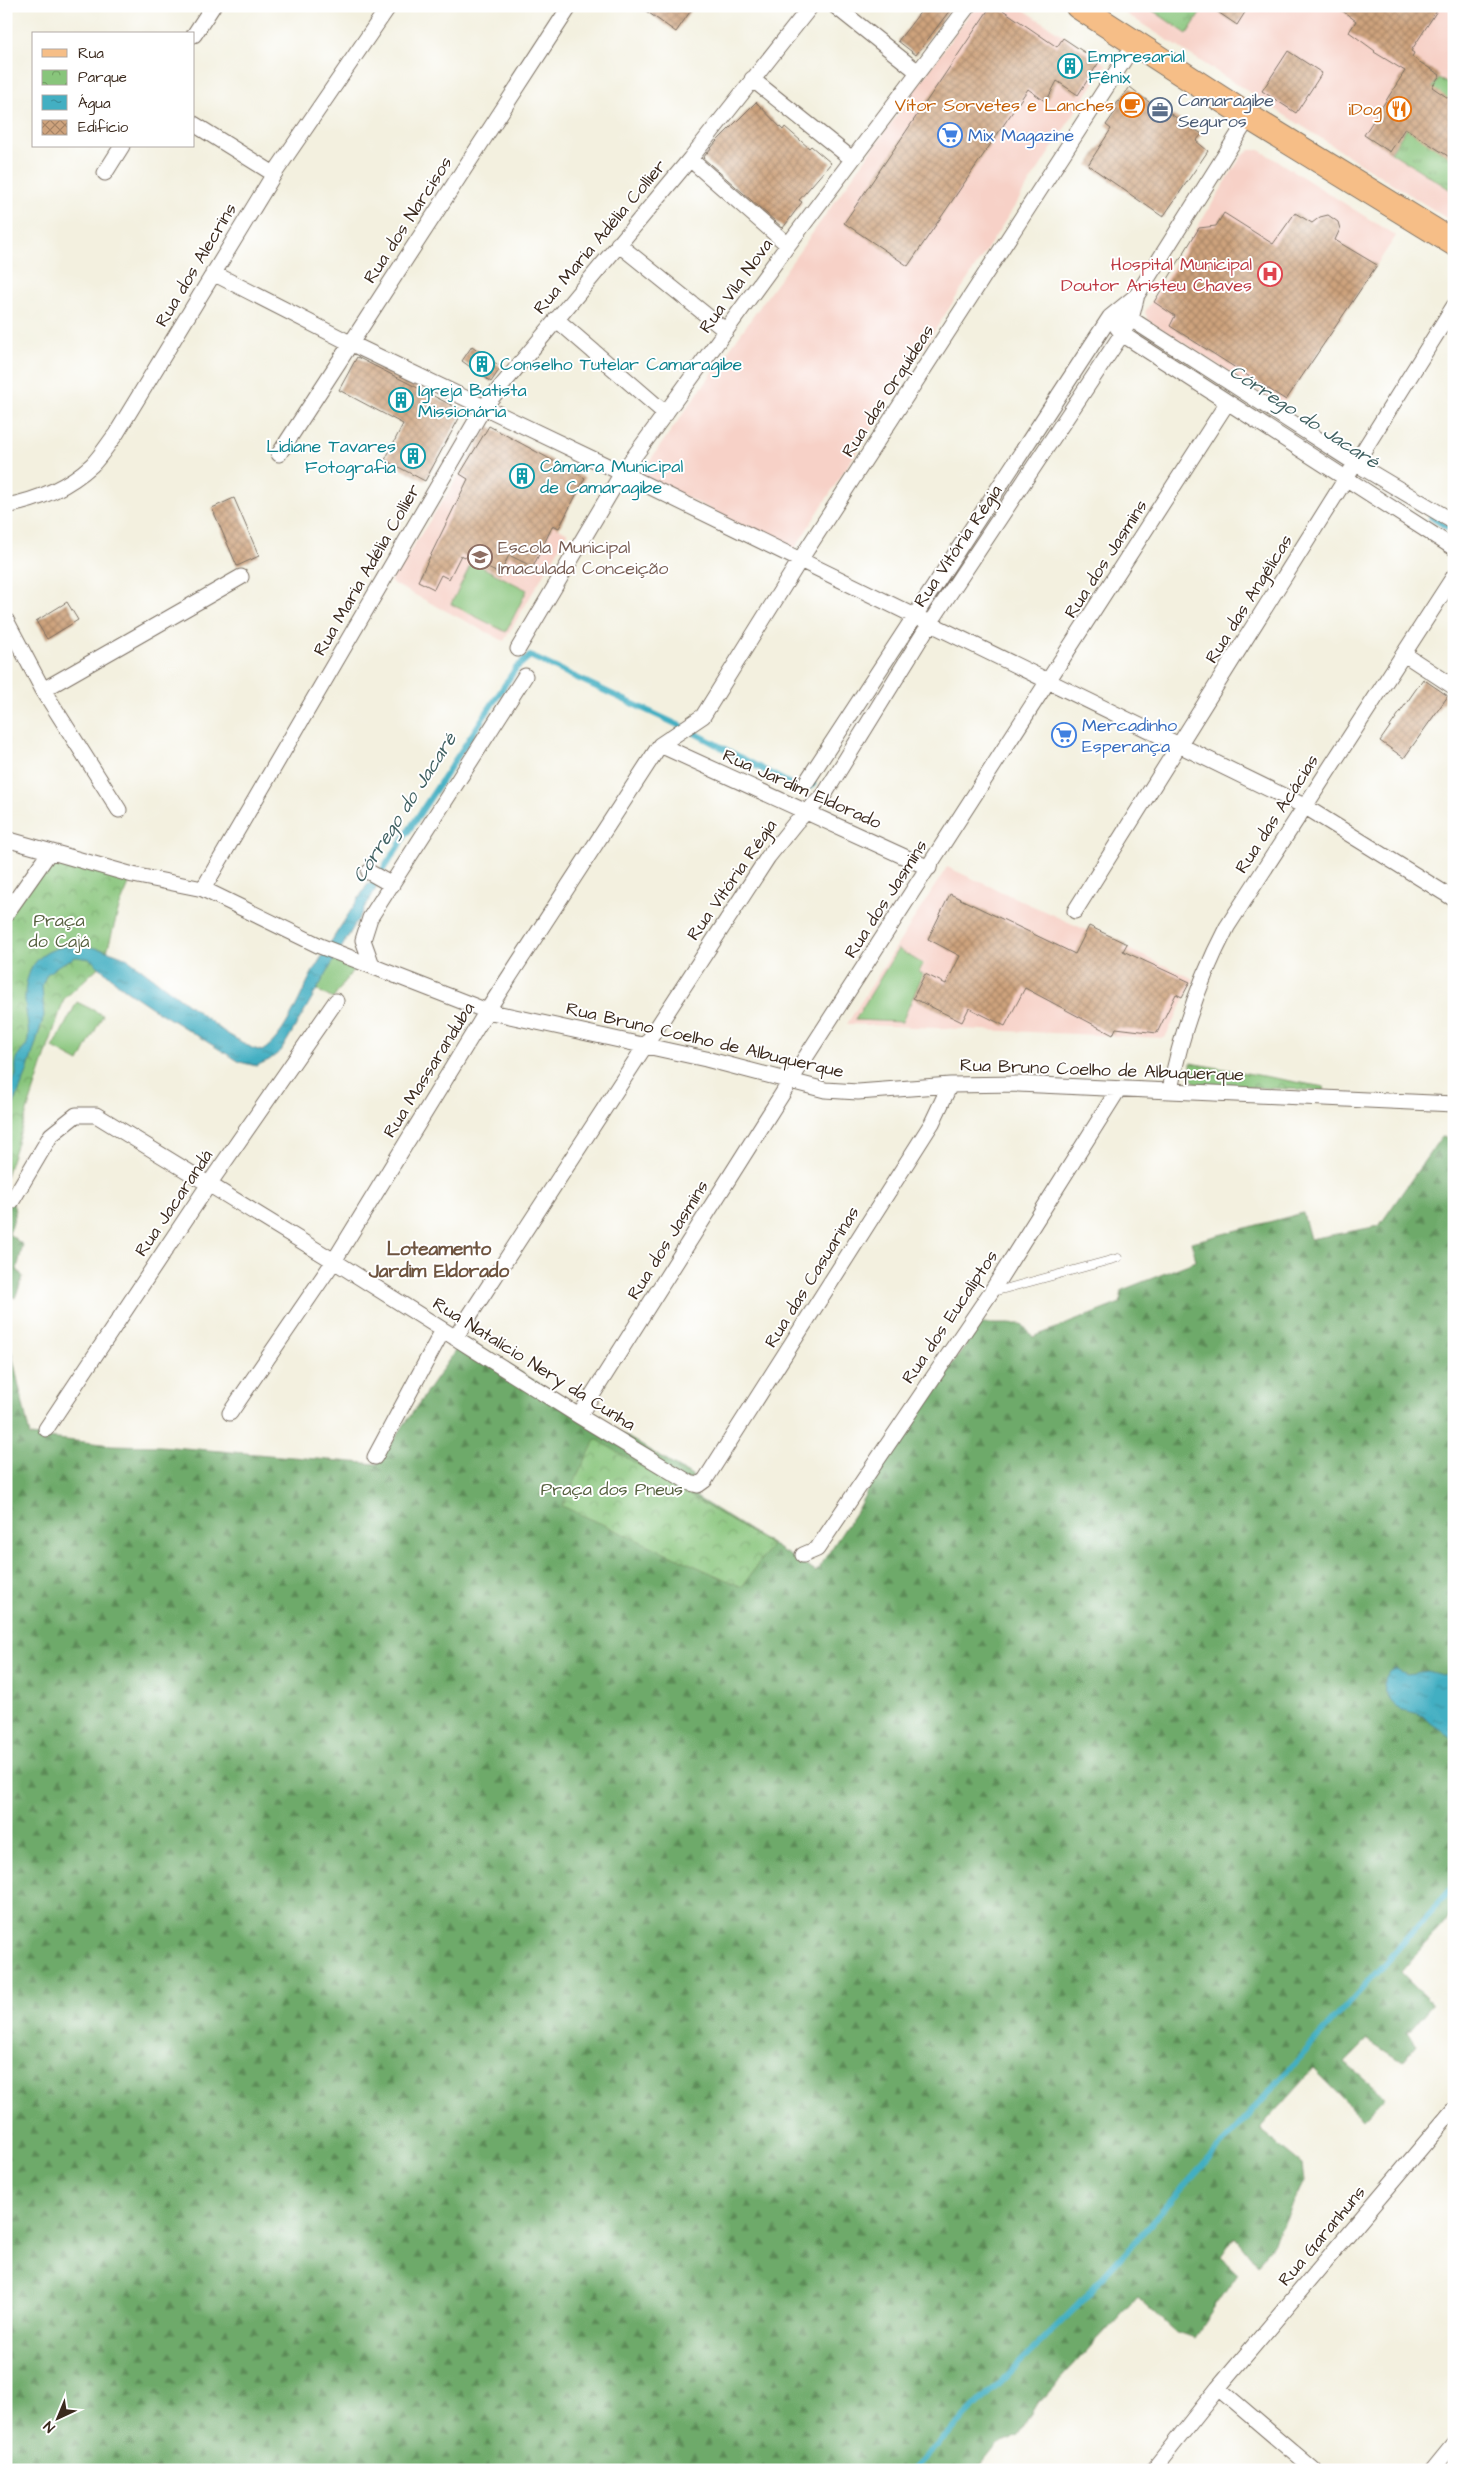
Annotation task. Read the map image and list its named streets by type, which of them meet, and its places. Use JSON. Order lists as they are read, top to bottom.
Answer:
{
  "streets": {
    "street": [
      "Rua dos Narcisos",
      "Rua Maria Adélia Collier",
      "Rua dos Alecrins",
      "Rua Vila Nova",
      "Rua das Orquídeas",
      "Rua Vitória Régia",
      "Rua dos Jasmins",
      "Rua das Angélicas",
      "Rua Jardim Eldorado",
      "Rua das Acácias",
      "Rua Bruno Coelho de Albuquerque",
      "Rua Massaranduba",
      "Rua Jacarandá",
      "Rua das Casuarinas",
      "Rua dos Eucaliptos",
      "Rua Natalício Nery da Cunha",
      "Rua Garanhuns"
    ]
  },
  "crossings": [
    ["Rua Maria Adélia Collier", "Rua Bruno Coelho de Albuquerque"],
    ["Rua das Orquídeas", "Rua Jardim Eldorado"],
    ["Rua das Orquídeas", "Rua Massaranduba"],
    ["Rua Vitória Régia", "Rua Jardim Eldorado"],
    ["Rua Vitória Régia", "Rua Bruno Coelho de Albuquerque"],
    ["Rua Vitória Régia", "Rua Natalício Nery da Cunha"],
    ["Rua dos Jasmins", "Rua Jardim Eldorado"],
    ["Rua dos Jasmins", "Rua Bruno Coelho de Albuquerque"],
    ["Rua dos Jasmins", "Rua Natalício Nery da Cunha"],
    ["Rua Jardim Eldorado", "Rua Massaranduba"],
    ["Rua das Acácias", "Rua Bruno Coelho de Albuquerque"],
    ["Rua Bruno Coelho de Albuquerque", "Rua Massaranduba"],
    ["Rua Bruno Coelho de Albuquerque", "Rua das Casuarinas"],
    ["Rua Bruno Coelho de Albuquerque", "Rua dos Eucaliptos"],
    ["Rua Massaranduba", "Rua Natalício Nery da Cunha"],
    ["Rua Jacarandá", "Rua Natalício Nery da Cunha"],
    ["Rua das Casuarinas", "Rua Natalício Nery da Cunha"]
  ],
  "districts": ["Loteamento Jardim Eldorado"],
  "water": ["Córrego do Jacaré"],
  "parks": ["Praça do Cajá", "Praça dos Pneus"],
  "places": {
    "building": [
      "Empresarial Fênix",
      "Conselho Tutelar Camaragibe",
      "Igreja Batista Missionária",
      "Lidiane Tavares Fotografia",
      "Câmara Municipal de Camaragibe"
    ],
    "cafe": ["Vítor Sorvetes e Lanches"],
    "restaurant": ["iDog"],
    "office": ["Camaragibe Seguros"],
    "supermarket": ["Mix Magazine", "Mercadinho Esperança"],
    "hospital": ["Hospital Municipal Doutor Aristeu Chaves"],
    "school or university": ["Escola Municipal Imaculada Conceição"]
  },
  "legend": [
    "Rua",
    "Parque",
    "Água",
    "Edifício"
  ],
  "north": "bottom left"
}
